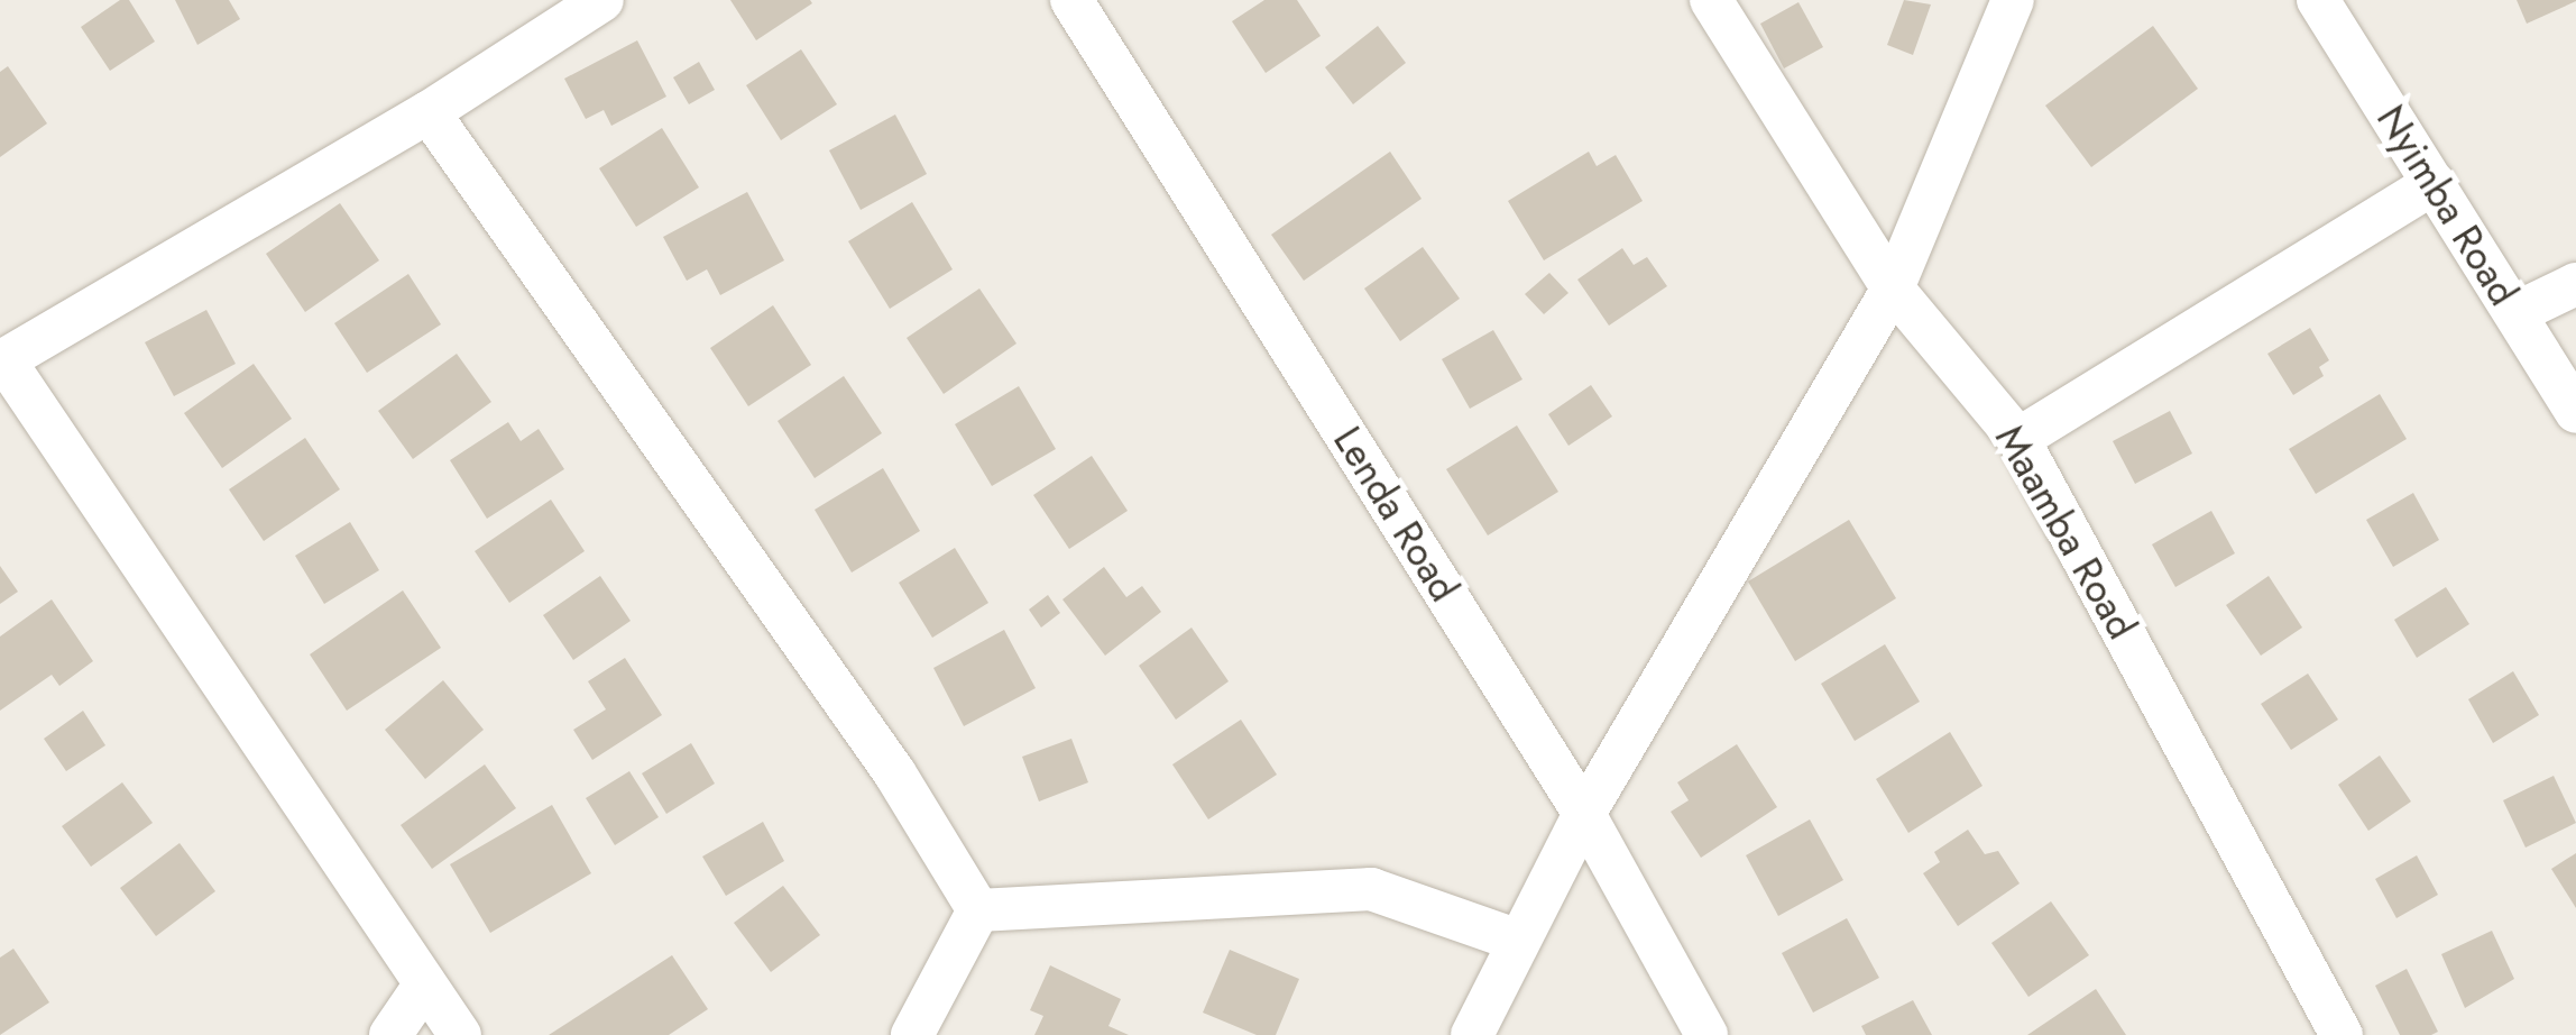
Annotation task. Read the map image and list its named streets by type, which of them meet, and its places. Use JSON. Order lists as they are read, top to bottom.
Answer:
{
  "streets": {
    "street": ["Nyimba Road", "Lenda Road", "Maamba Road"]
  }
}
